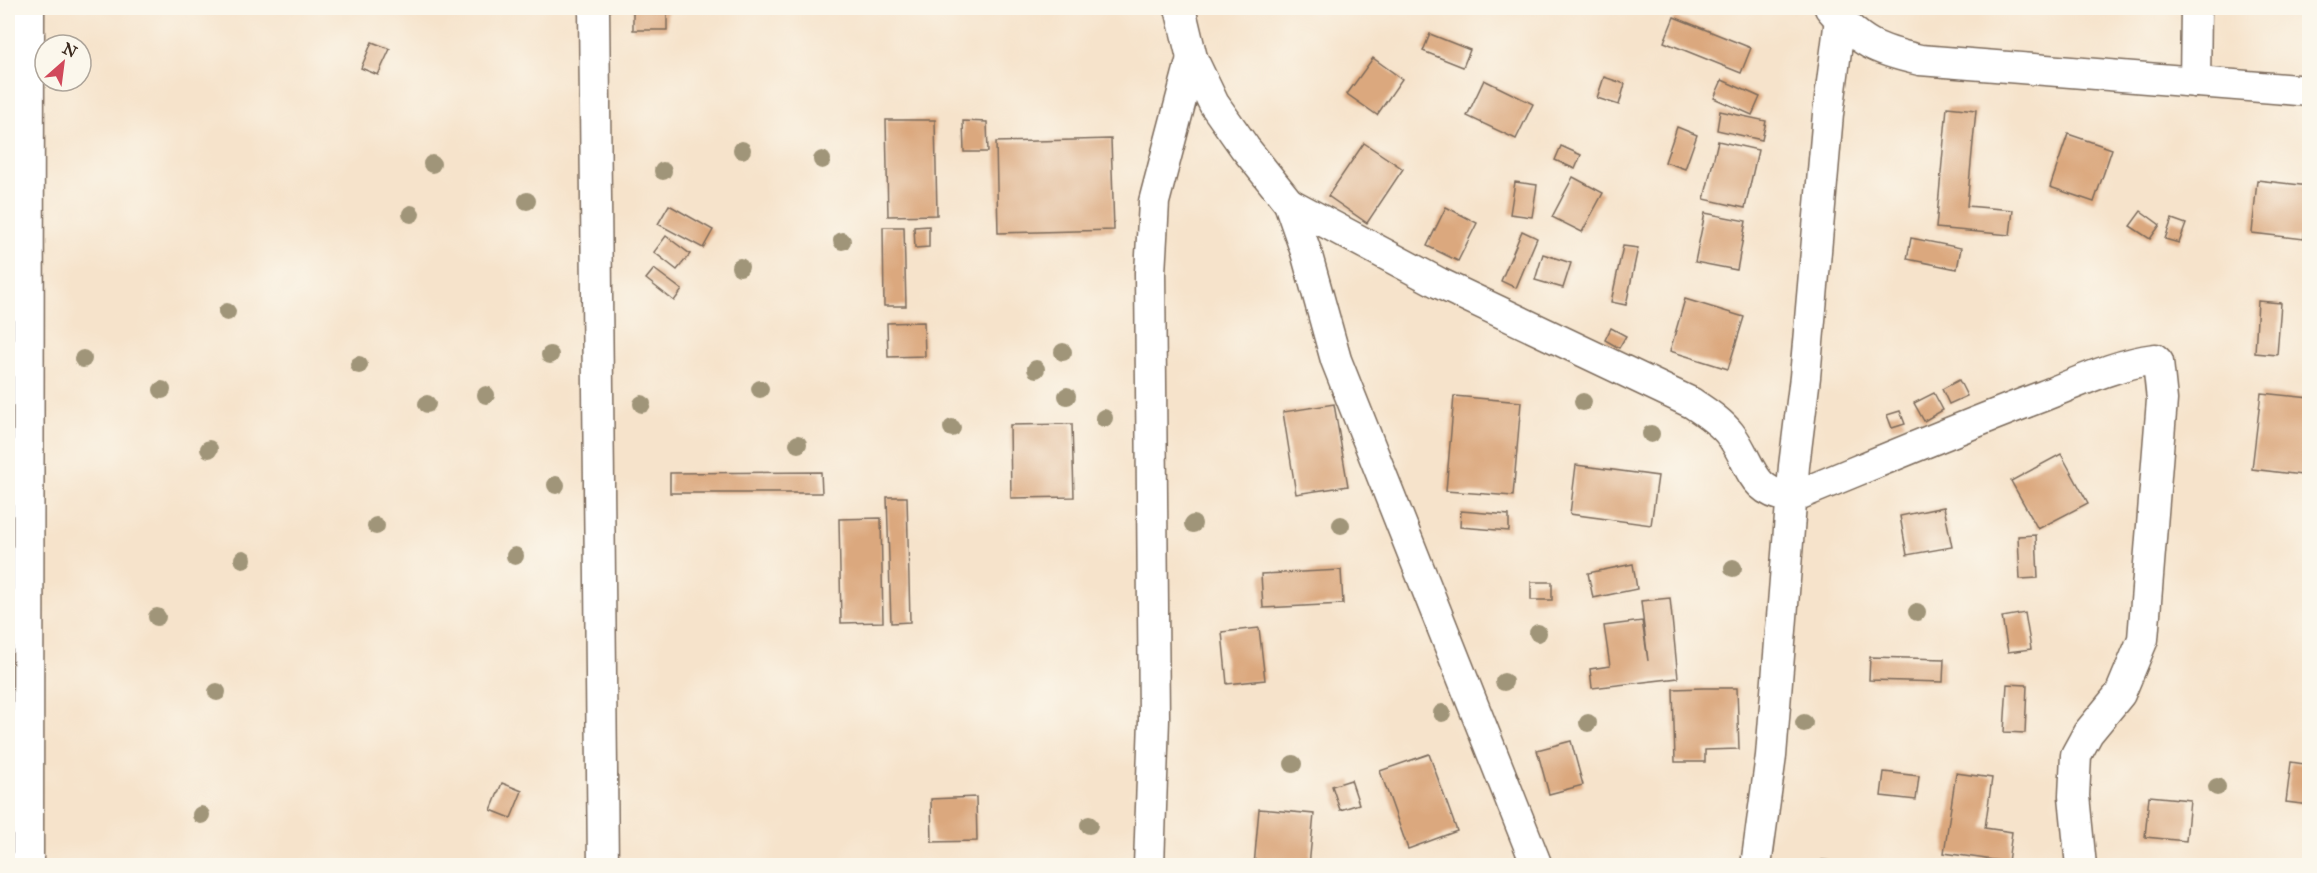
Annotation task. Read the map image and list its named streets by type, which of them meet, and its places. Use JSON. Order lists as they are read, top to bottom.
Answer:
{
  "north": "top right"
}
